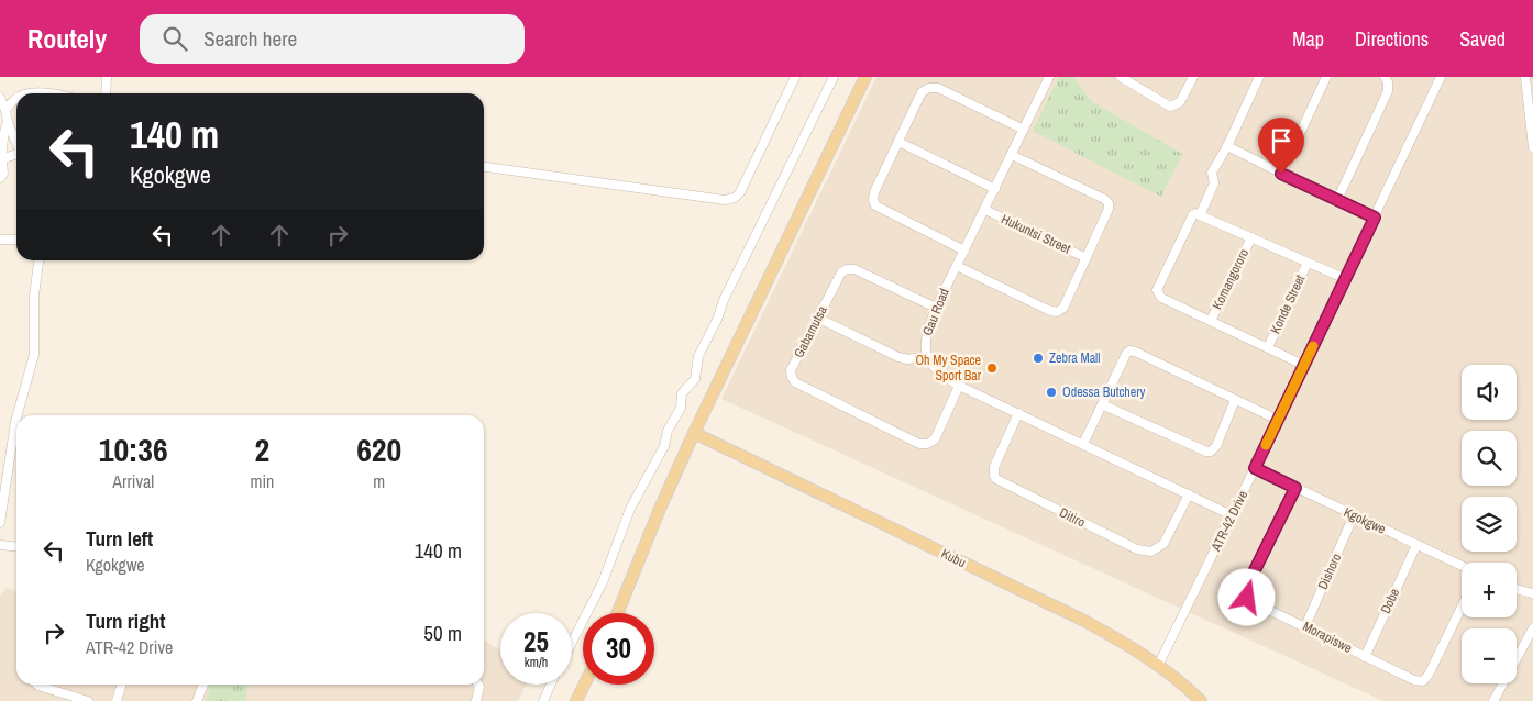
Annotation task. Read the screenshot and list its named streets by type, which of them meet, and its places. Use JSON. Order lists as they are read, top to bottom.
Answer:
{
  "streets": {
    "main road": ["Kubu"],
    "street": [
      "Hukuntsi Street",
      "Komangororo",
      "Konde Street",
      "Gau Road",
      "Gabamutsa",
      "Ditiro",
      "ATR-42 Drive",
      "Kgokgwe",
      "Dishoro",
      "Dobe",
      "Morapiswe"
    ]
  },
  "crossings": [
    ["Hukuntsi Street", "Gau Road"],
    ["Gau Road", "Gabamutsa"],
    ["Gau Road", "Ditiro"],
    ["Gau Road", "ATR-42 Drive"],
    ["ATR-42 Drive", "Kgokgwe"],
    ["ATR-42 Drive", "Kubu"],
    ["Kgokgwe", "Dishoro"],
    ["Kgokgwe", "Dobe"],
    ["Kgokgwe", "Morapiswe"],
    ["Dishoro", "Morapiswe"],
    ["Dobe", "Morapiswe"]
  ],
  "places": ["Zebra Mall", "Oh My Space Sport Bar", "Odessa Butchery"],
  "page": {
    "header": "Routely",
    "search": "Search here",
    "nav": ["Map", "Directions", "Saved"],
    "turn": ["140 m", "Kgokgwe"],
    "map_buttons": ["+", "−"],
    "eta": [
      "10:36",
      "Arrival",
      "2",
      "min",
      "620",
      "m"
    ],
    "list": [
      {
        "name": "Turn left",
        "note": "Kgokgwe",
        "value": "140 m"
      },
      {
        "name": "Turn right",
        "note": "ATR-42 Drive",
        "value": "50 m"
      }
    ],
    "speed": "25 km/h",
    "limit": "30"
  }
}
